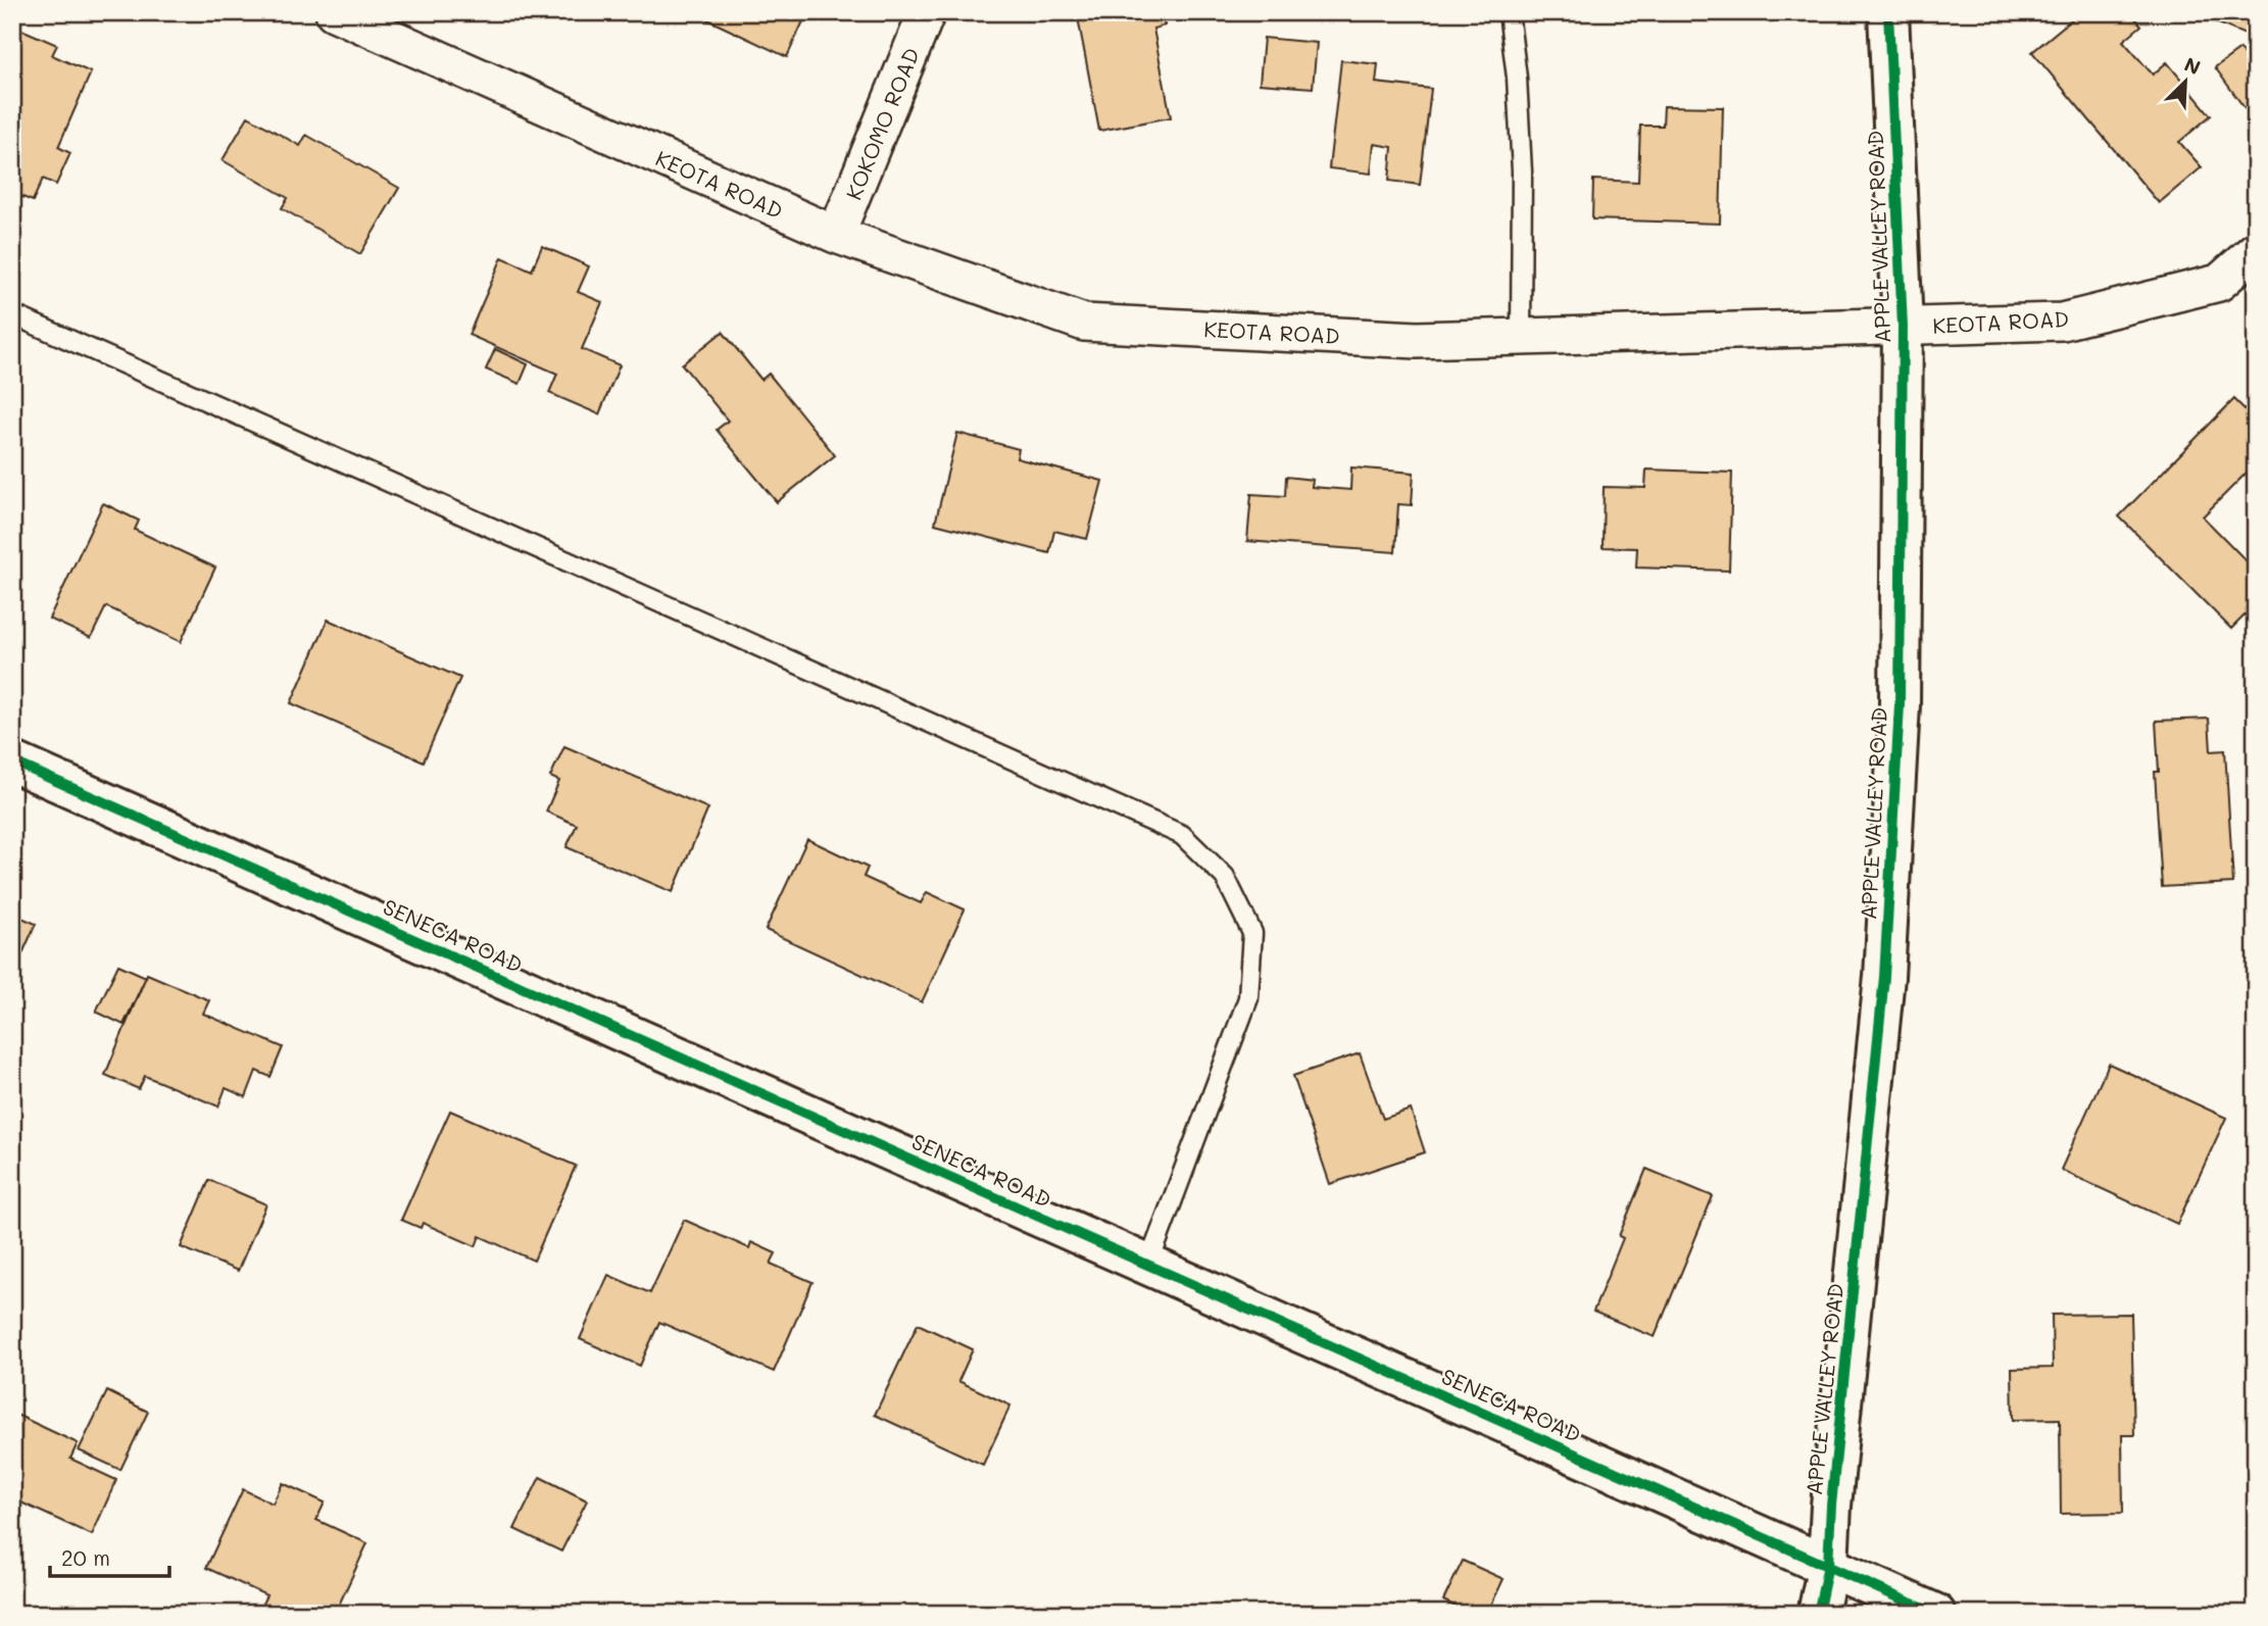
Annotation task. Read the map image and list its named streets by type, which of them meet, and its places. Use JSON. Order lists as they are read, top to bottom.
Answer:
{
  "streets": {
    "street": [
      "KOKOMO ROAD",
      "KEOTA ROAD",
      "APPLE VALLEY ROAD",
      "SENECA ROAD"
    ]
  },
  "crossings": [
    ["KOKOMO ROAD", "KEOTA ROAD"],
    ["KEOTA ROAD", "APPLE VALLEY ROAD"],
    ["APPLE VALLEY ROAD", "SENECA ROAD"]
  ],
  "scale_bar": "20 m",
  "north": "top right"
}
